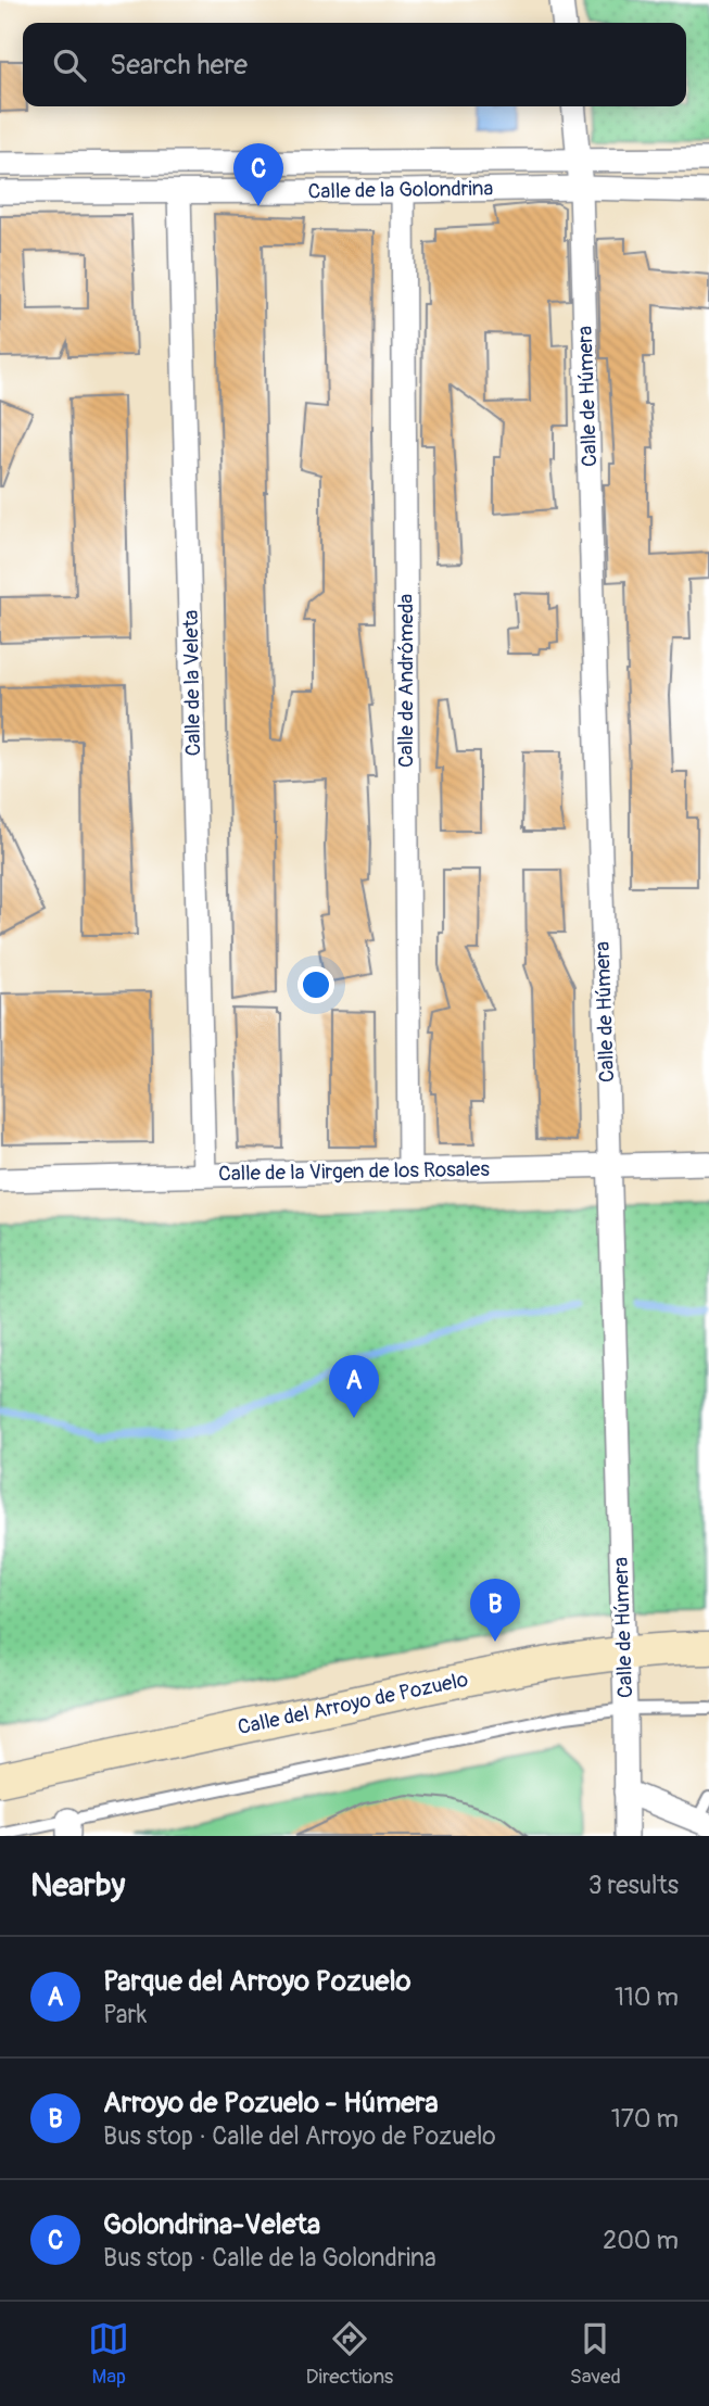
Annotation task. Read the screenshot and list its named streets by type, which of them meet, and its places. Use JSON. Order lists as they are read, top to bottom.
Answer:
{
  "streets": {
    "main road": ["Calle del Arroyo de Pozuelo"],
    "street": [
      "Calle de la Golondrina",
      "Calle de Húmera",
      "Calle de Andrómeda",
      "Calle de la Veleta",
      "Calle de la Virgen de los Rosales"
    ]
  },
  "crossings": [
    ["Calle de la Golondrina", "Calle de Húmera"],
    ["Calle de la Golondrina", "Calle de Andrómeda"],
    ["Calle de la Golondrina", "Calle de la Veleta"],
    ["Calle de Húmera", "Calle de la Virgen de los Rosales"],
    ["Calle de Húmera", "Calle del Arroyo de Pozuelo"],
    ["Calle de Andrómeda", "Calle de la Virgen de los Rosales"],
    ["Calle de la Veleta", "Calle de la Virgen de los Rosales"]
  ],
  "page": {
    "search": "Search here",
    "pins": ["C", "A", "B"],
    "heading": ["Nearby", "3 results"],
    "list": [
      {
        "mark": "A",
        "name": "Parque del Arroyo Pozuelo",
        "note": "Park",
        "value": "110 m"
      },
      {
        "mark": "B",
        "name": "Arroyo de Pozuelo - Húmera",
        "note": "Bus stop · Calle del Arroyo de Pozuelo",
        "value": "170 m"
      },
      {
        "mark": "C",
        "name": "Golondrina-Veleta",
        "note": "Bus stop · Calle de la Golondrina",
        "value": "200 m"
      }
    ],
    "nav": ["Map", "Directions", "Saved"]
  }
}
